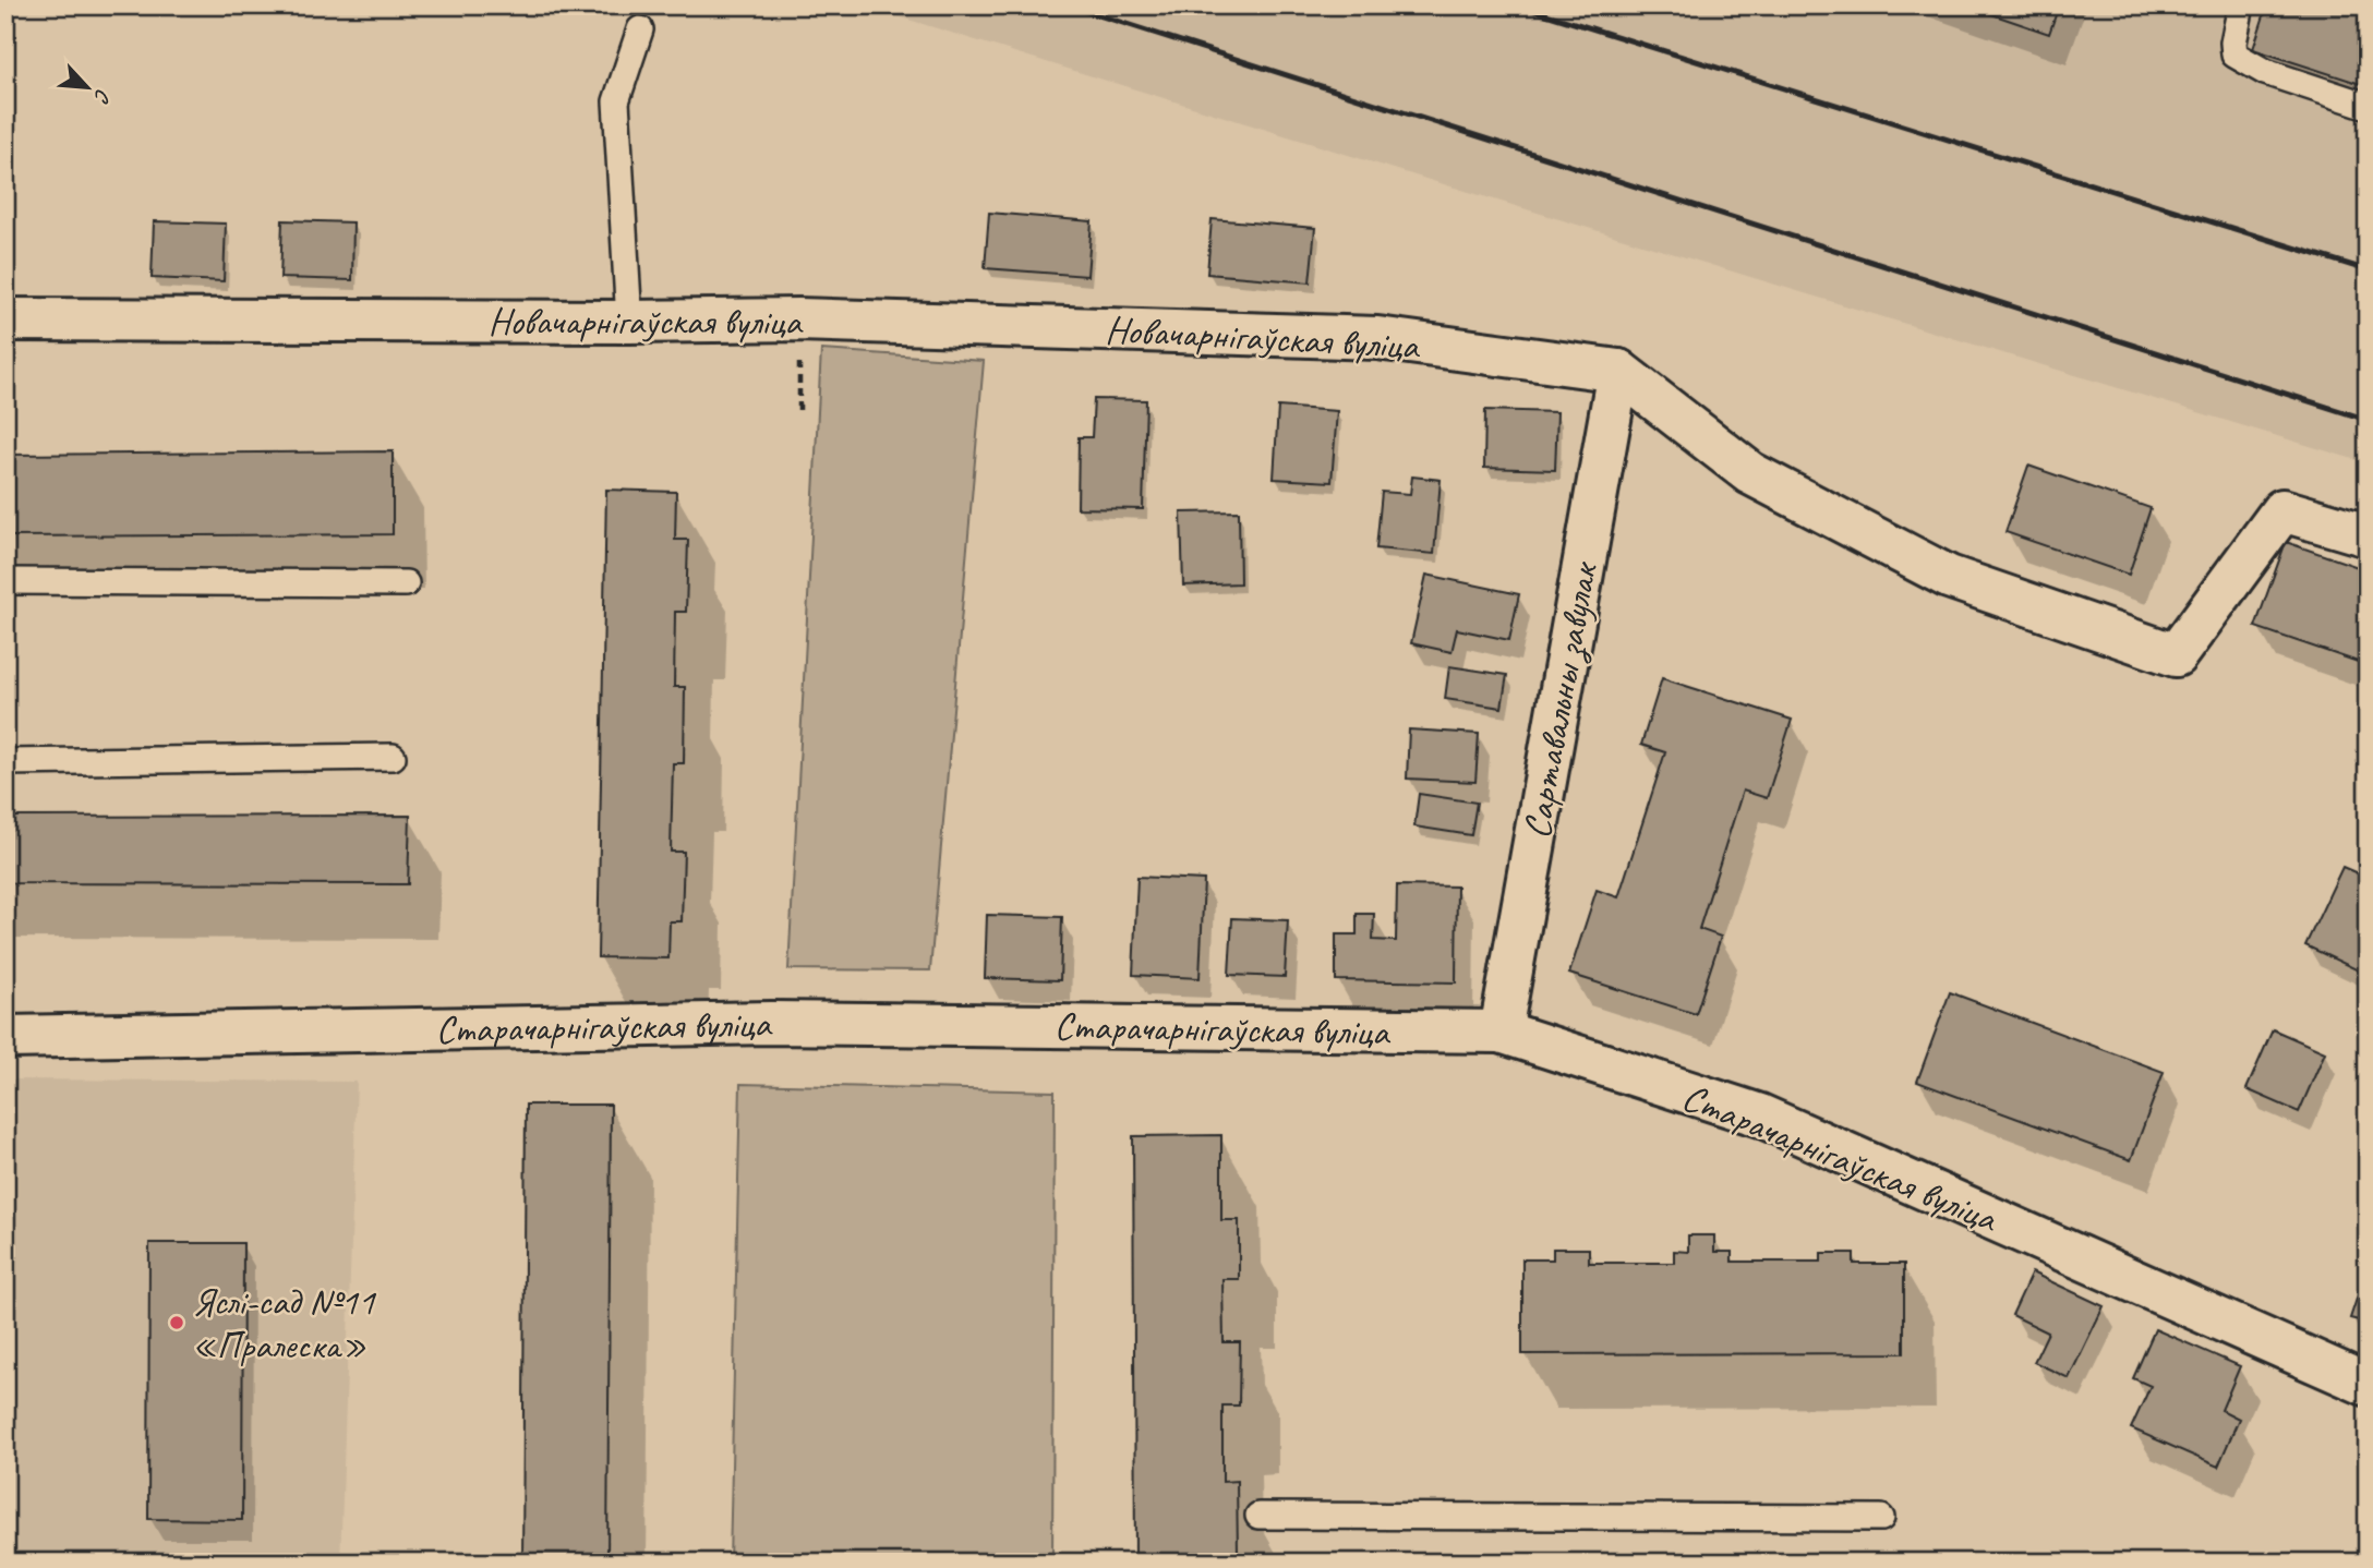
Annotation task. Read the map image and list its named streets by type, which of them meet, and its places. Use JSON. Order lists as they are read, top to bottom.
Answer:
{
  "streets": {
    "street": ["Новачарнігаўская вуліца", "Сартавальны завулак", "Старачарнігаўская вуліца"]
  },
  "crossings": [
    ["Новачарнігаўская вуліца", "Сартавальны завулак"],
    ["Сартавальны завулак", "Старачарнігаўская вуліца"]
  ],
  "places": ["Яслі-сад №11 «Пралеска»"],
  "north": "bottom right"
}
